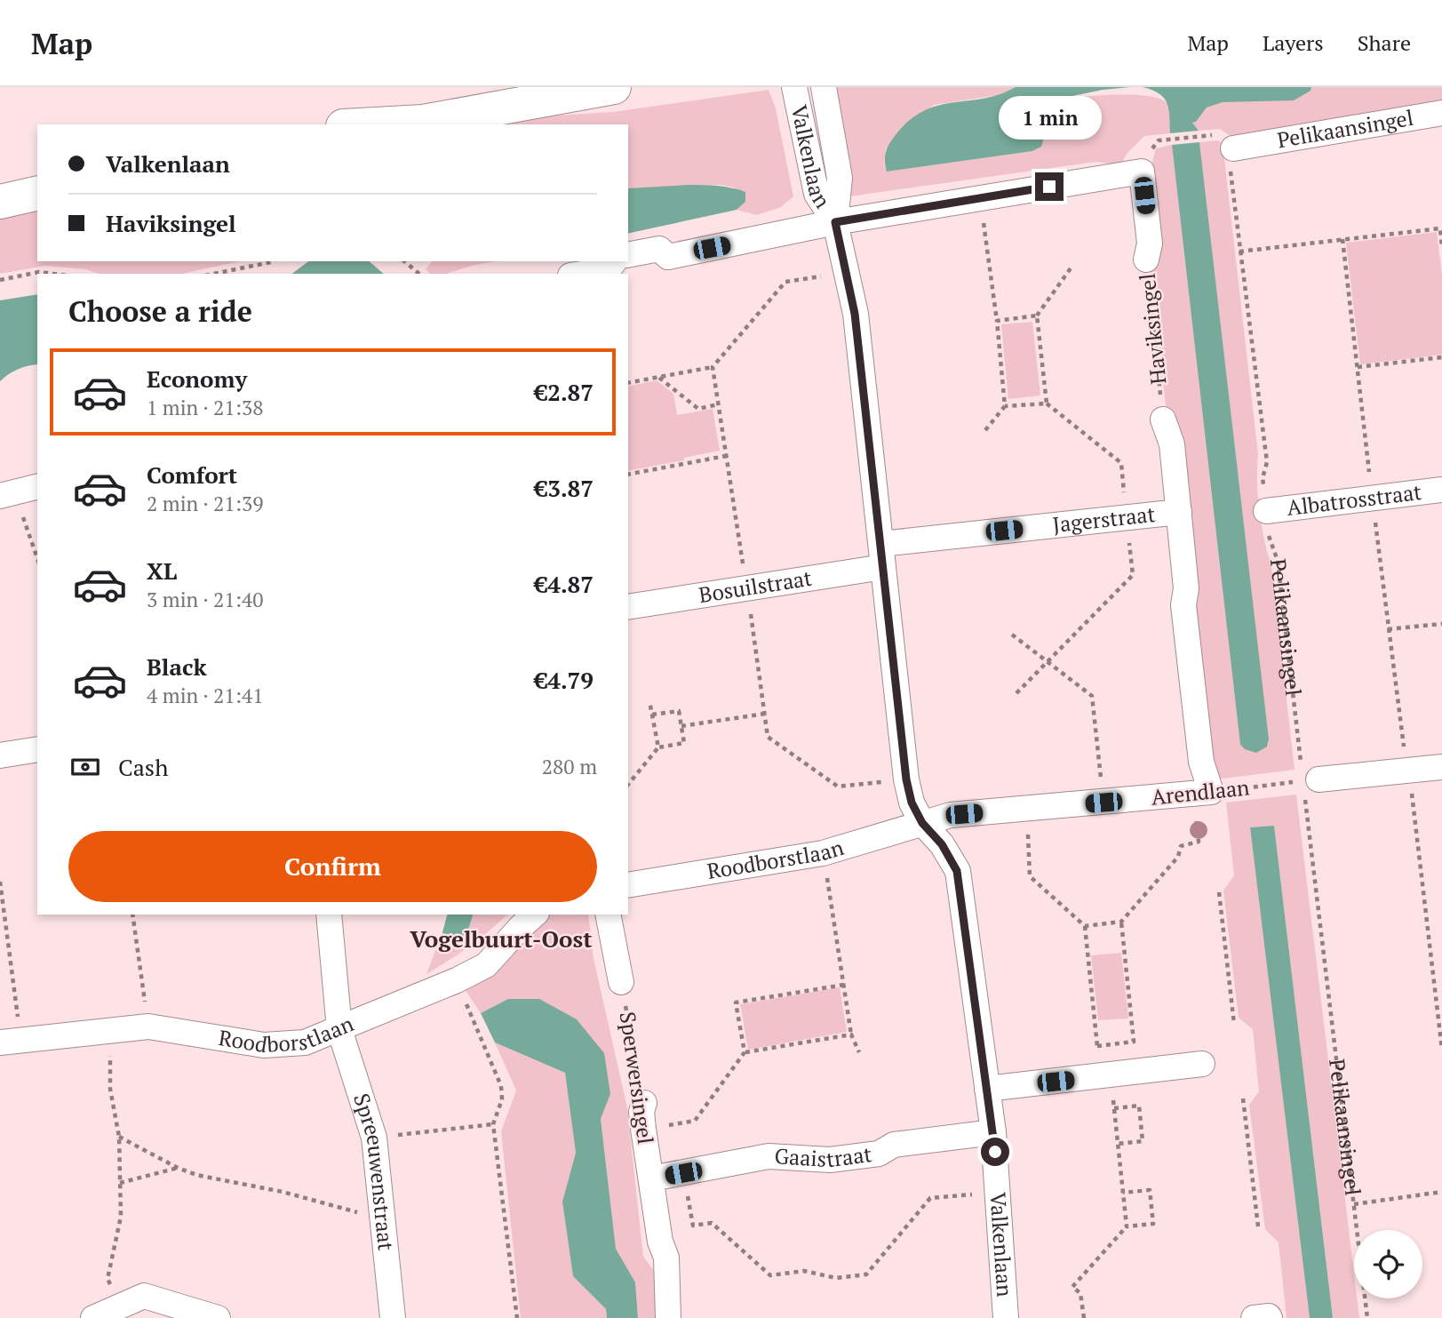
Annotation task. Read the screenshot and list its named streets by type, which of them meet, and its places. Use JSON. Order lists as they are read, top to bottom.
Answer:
{
  "streets": {
    "street": [
      "Pelikaansingel",
      "Valkenlaan",
      "Haviksingel",
      "Albatrosstraat",
      "Jagerstraat",
      "Bosuilstraat",
      "Arendlaan",
      "Roodborstlaan",
      "Sperwersingel",
      "Gaaistraat",
      "Spreeuwenstraat"
    ]
  },
  "crossings": [
    ["Pelikaansingel", "Albatrosstraat"],
    ["Pelikaansingel", "Arendlaan"],
    ["Valkenlaan", "Haviksingel"],
    ["Valkenlaan", "Jagerstraat"],
    ["Valkenlaan", "Bosuilstraat"],
    ["Valkenlaan", "Arendlaan"],
    ["Valkenlaan", "Roodborstlaan"],
    ["Valkenlaan", "Gaaistraat"],
    ["Jagerstraat", "Bosuilstraat"],
    ["Arendlaan", "Roodborstlaan"],
    ["Roodborstlaan", "Spreeuwenstraat"],
    ["Sperwersingel", "Gaaistraat"]
  ],
  "districts": ["Vogelbuurt-Oost"],
  "page": {
    "header": "Map",
    "nav": ["Map", "Layers", "Share"],
    "bubble": "1 min",
    "banner": ["Valkenlaan", "Haviksingel"],
    "heading": "Choose a ride",
    "list": [
      {
        "name": "Economy",
        "note": "1 min · 21:38",
        "value": "€2.87"
      },
      {
        "name": "Comfort",
        "note": "2 min · 21:39",
        "value": "€3.87"
      },
      {
        "name": "XL",
        "note": "3 min · 21:40",
        "value": "€4.87"
      },
      {
        "name": "Black",
        "note": "4 min · 21:41",
        "value": "€4.79"
      }
    ],
    "pay": ["Cash", "280 m"],
    "buttons": "Confirm"
  }
}
